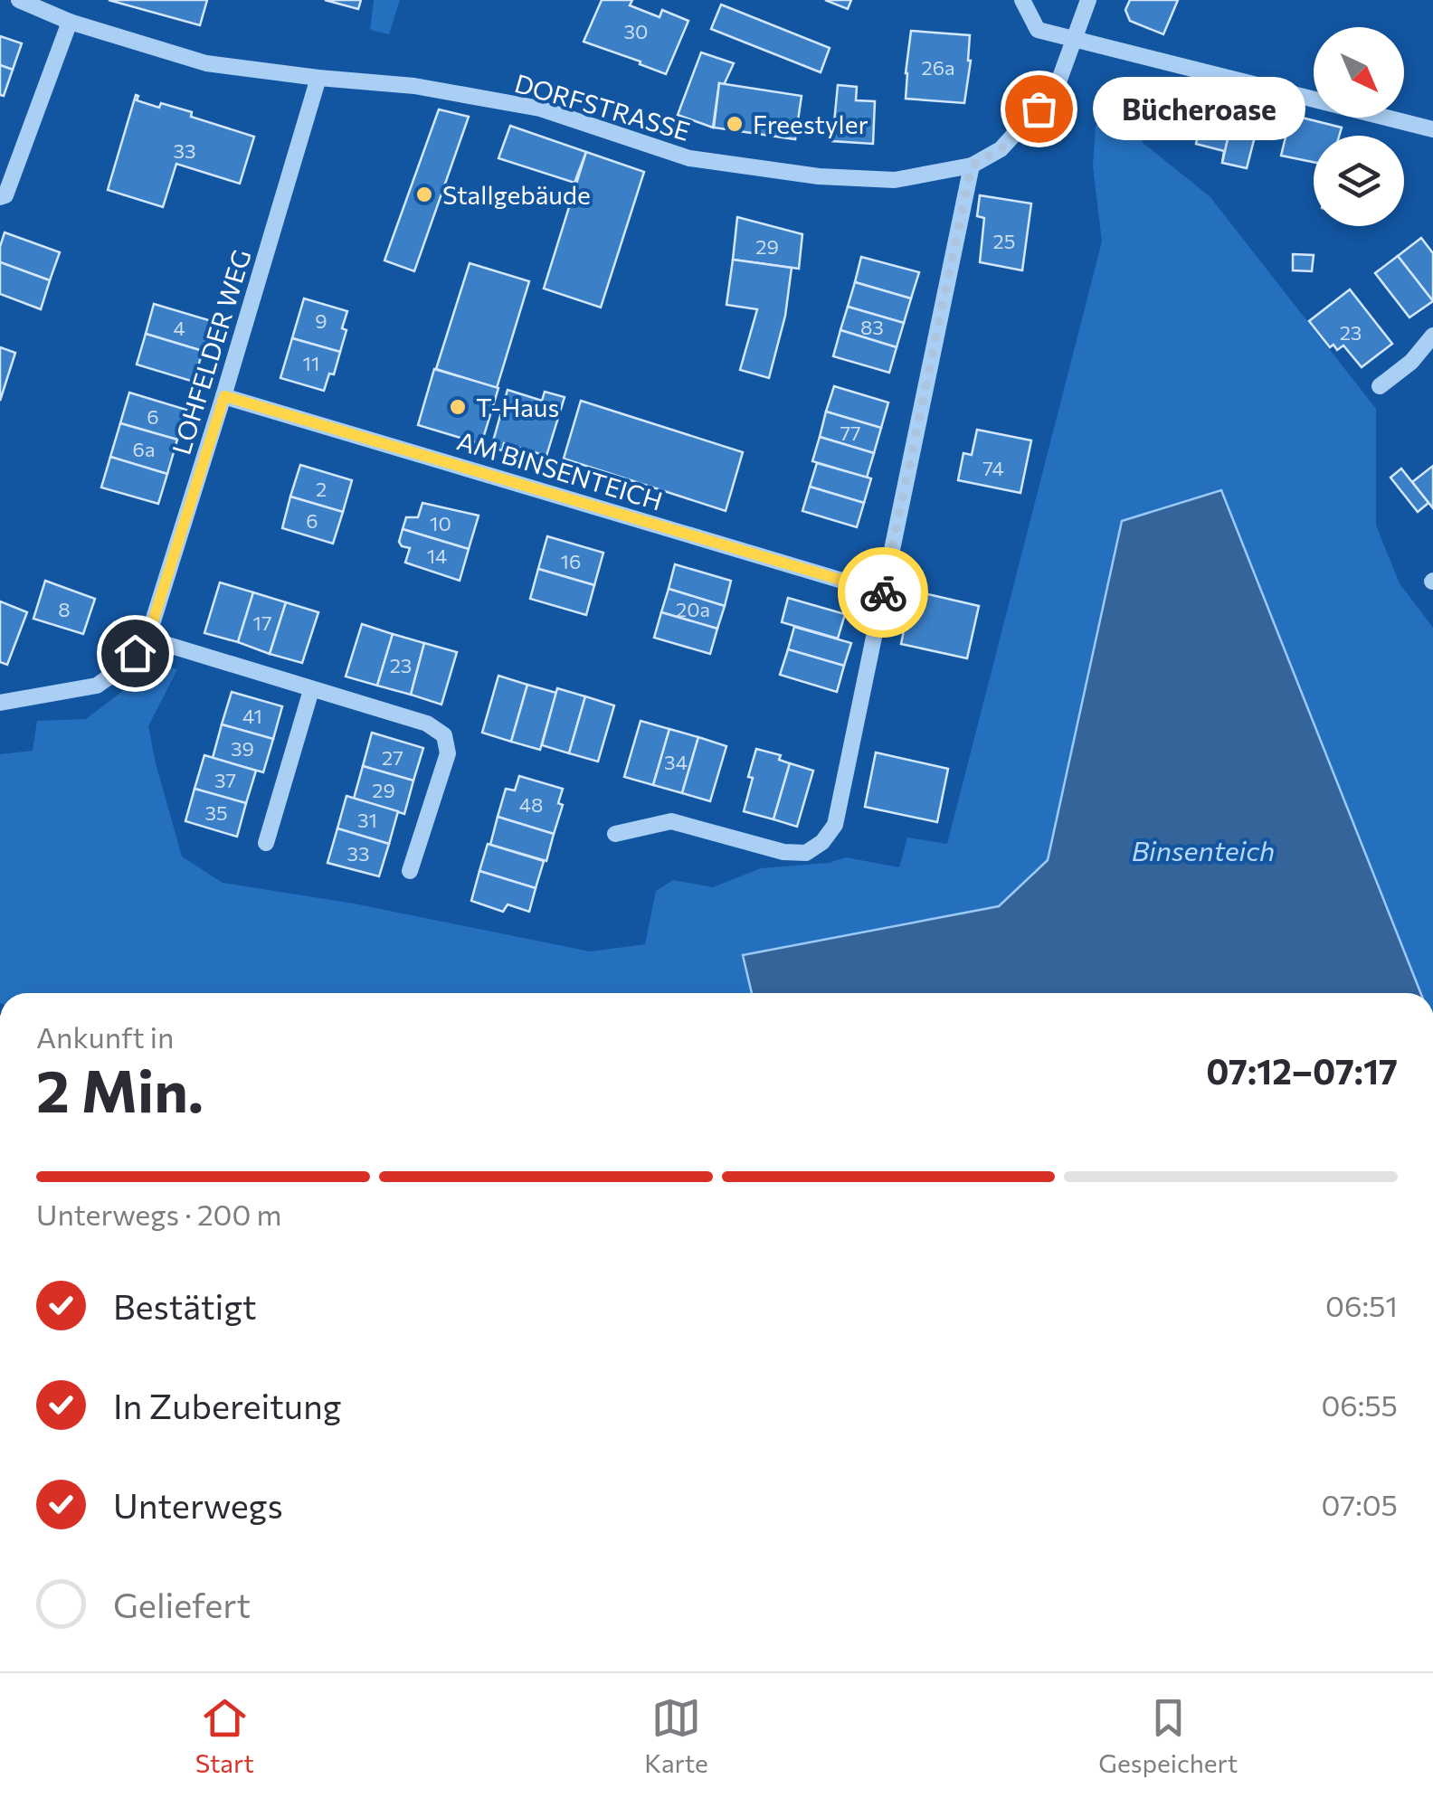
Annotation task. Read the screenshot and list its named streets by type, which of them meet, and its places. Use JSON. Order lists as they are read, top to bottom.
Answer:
{
  "streets": {
    "street": ["DORFSTRASSE", "LOHFELDER WEG", "AM BINSENTEICH"]
  },
  "crossings": [
    ["DORFSTRASSE", "LOHFELDER WEG"],
    ["LOHFELDER WEG", "AM BINSENTEICH"]
  ],
  "water": ["Binsenteich"],
  "places": [
    "Bücheroase",
    "Freestyler",
    "Stallgebäude",
    "T-Haus"
  ],
  "house_numbers": [
    "30",
    "26a",
    "33",
    "25",
    "29",
    "9",
    "83",
    "4",
    "23",
    "11",
    "6",
    "77",
    "6a",
    "74",
    "2",
    "6",
    "10",
    "14",
    "16",
    "8",
    "20a",
    "17",
    "23",
    "41",
    "39",
    "27",
    "34",
    "37",
    "29",
    "48",
    "35",
    "31",
    "33"
  ],
  "north": "bottom right",
  "page": {
    "bubble": "Bücheroase",
    "heading": ["2 Min.", "Ankunft in", "07:12–07:17"],
    "bar": "Unterwegs · 200 m",
    "list": [
      ["Bestätigt", "06:51"],
      ["In Zubereitung", "06:55"],
      ["Unterwegs", "07:05"],
      "Geliefert"
    ],
    "tabs": ["Start", "Karte", "Gespeichert"]
  }
}
